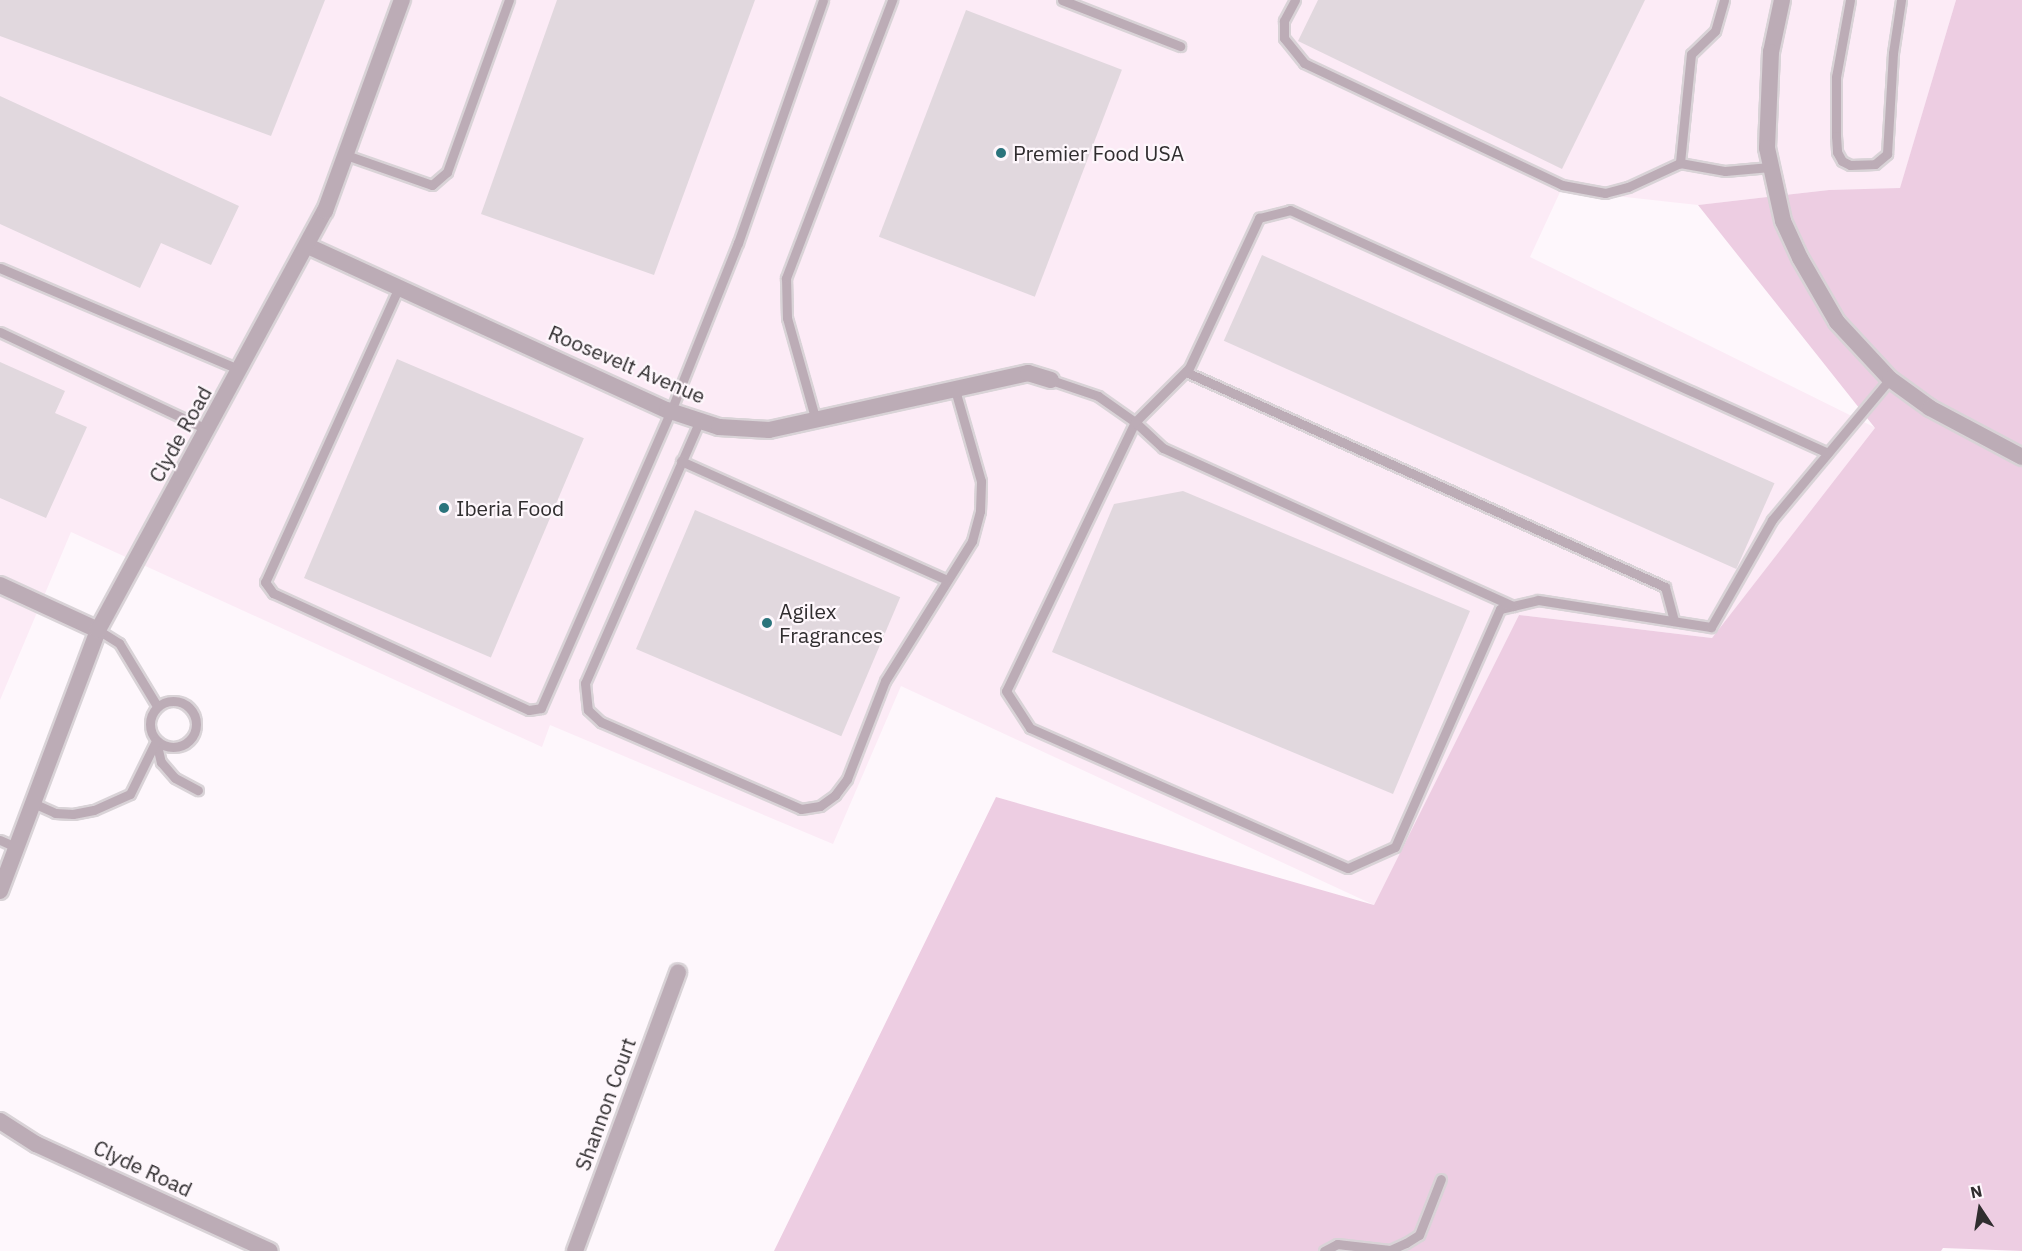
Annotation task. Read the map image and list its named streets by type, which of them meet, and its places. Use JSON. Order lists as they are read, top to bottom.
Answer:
{
  "streets": {
    "street": ["Roosevelt Avenue", "Clyde Road", "Shannon Court"]
  },
  "crossings": [
    ["Roosevelt Avenue", "Clyde Road"]
  ],
  "places": ["Premier Food USA", "Iberia Food", "Agilex Fragrances"],
  "north": "top"
}
